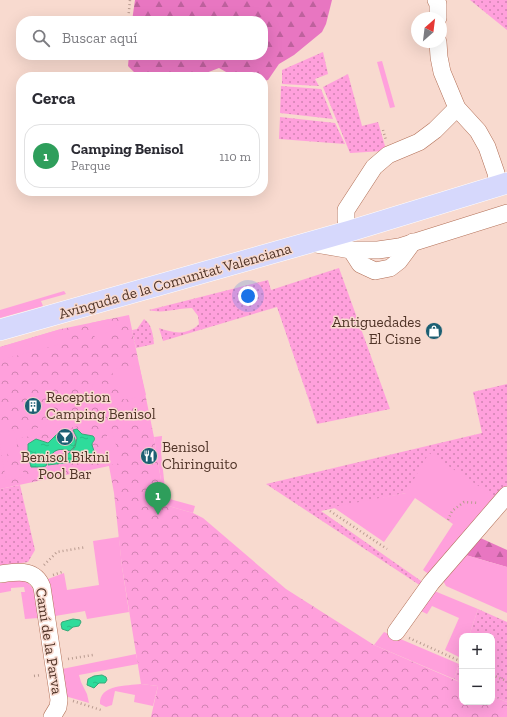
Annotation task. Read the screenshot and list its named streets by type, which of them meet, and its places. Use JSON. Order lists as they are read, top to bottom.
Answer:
{
  "streets": {
    "main road": ["Avinguda de la Comunitat Valenciana"],
    "street": ["Camí de la Parva"]
  },
  "places": {
    "shop": ["Antiguedades El Cisne"],
    "building": ["Reception Camping Benisol"],
    "bar": ["Benisol Bikini Pool Bar"],
    "restaurant": ["Benisol Chiringuito"]
  },
  "north": "top right",
  "page": {
    "search": "Buscar aquí",
    "heading": "Cerca",
    "list": [
      {
        "mark": "1",
        "name": "Camping Benisol",
        "note": "Parque",
        "value": "110 m"
      }
    ],
    "pins": "1",
    "map_buttons": ["+", "−"]
  }
}
